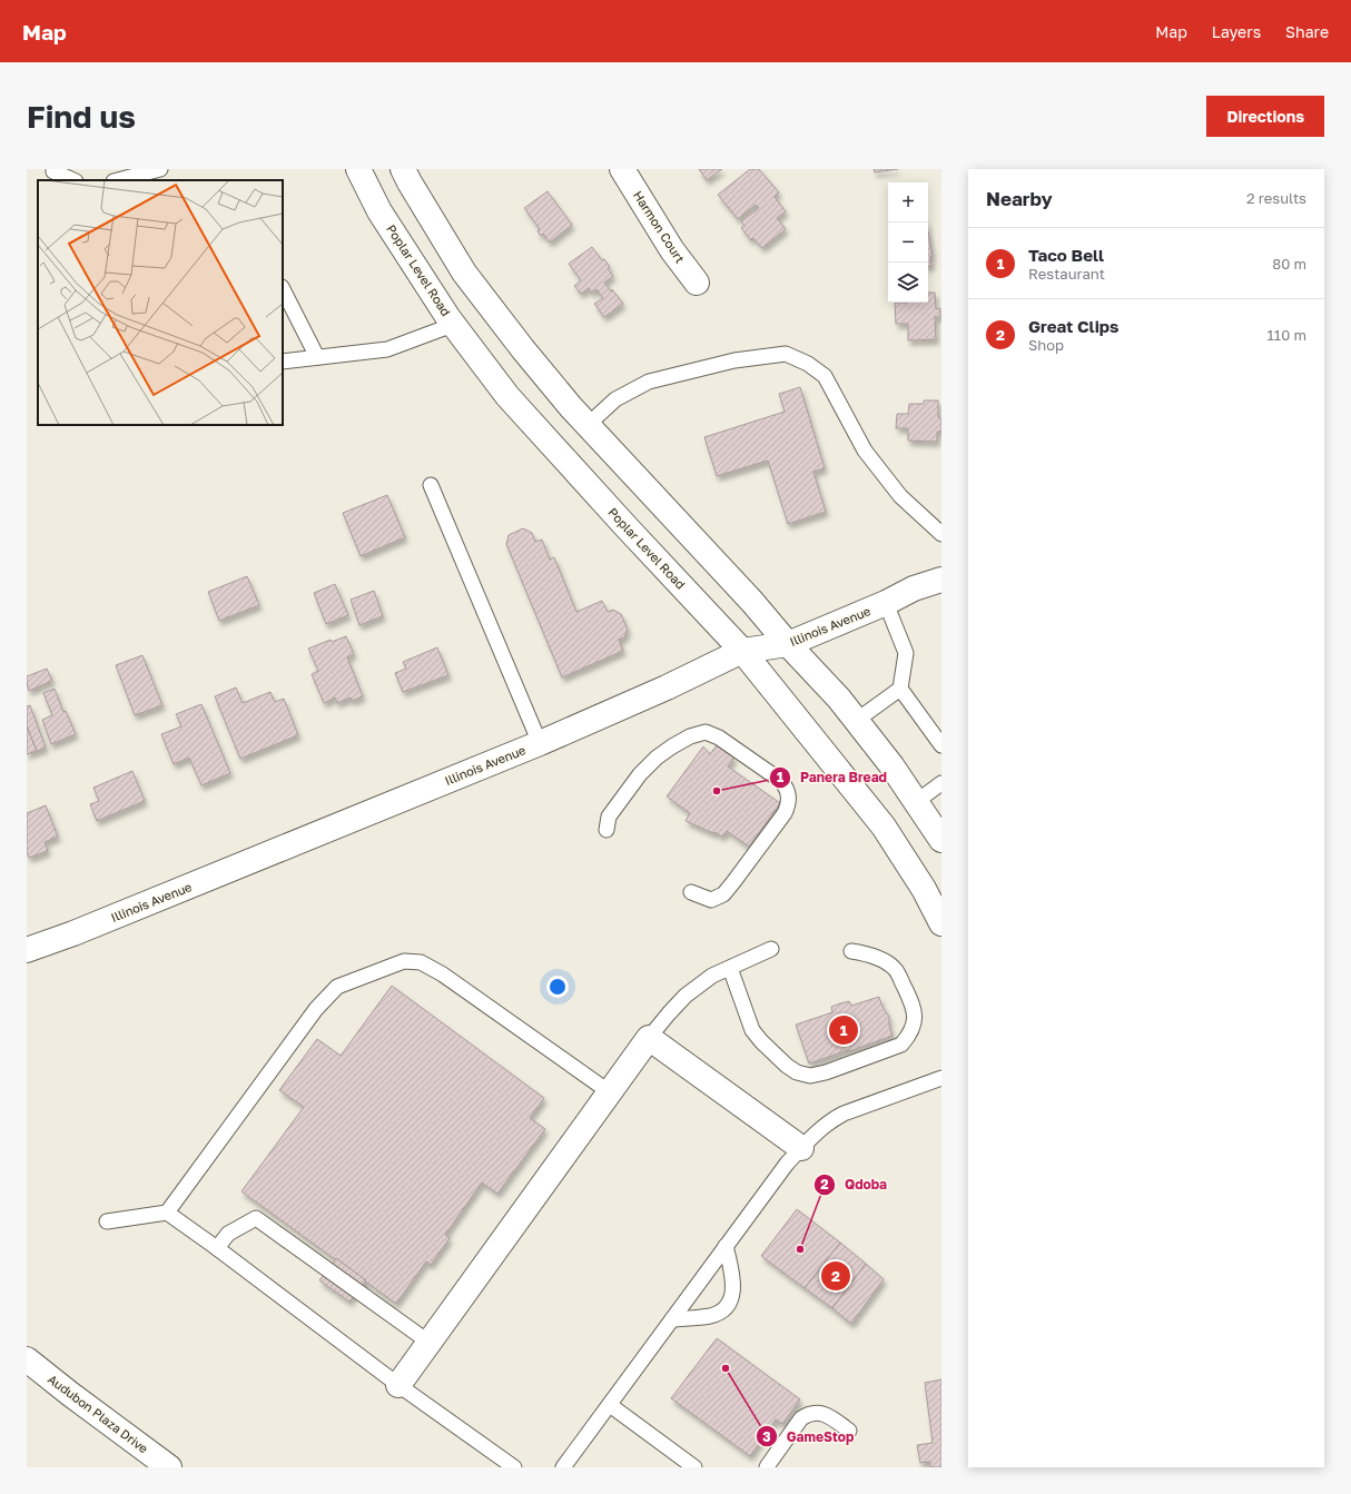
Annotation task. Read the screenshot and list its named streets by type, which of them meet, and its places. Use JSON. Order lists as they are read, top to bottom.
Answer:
{
  "streets": {
    "street": [
      "Harmon Court",
      "Poplar Level Road",
      "Illinois Avenue",
      "Audubon Plaza Drive"
    ]
  },
  "crossings": [
    ["Poplar Level Road", "Illinois Avenue"]
  ],
  "places": ["Panera Bread", "Qdoba", "GameStop"],
  "page": {
    "header": "Map",
    "nav": ["Map", "Layers", "Share"],
    "buttons": "Directions",
    "title": "Find us",
    "heading": ["Nearby", "2 results"],
    "map_buttons": ["+", "−"],
    "list": [
      {
        "mark": "1",
        "name": "Taco Bell",
        "note": "Restaurant",
        "value": "80 m"
      },
      {
        "mark": "2",
        "name": "Great Clips",
        "note": "Shop",
        "value": "110 m"
      }
    ],
    "pins": ["1", "2"]
  }
}
